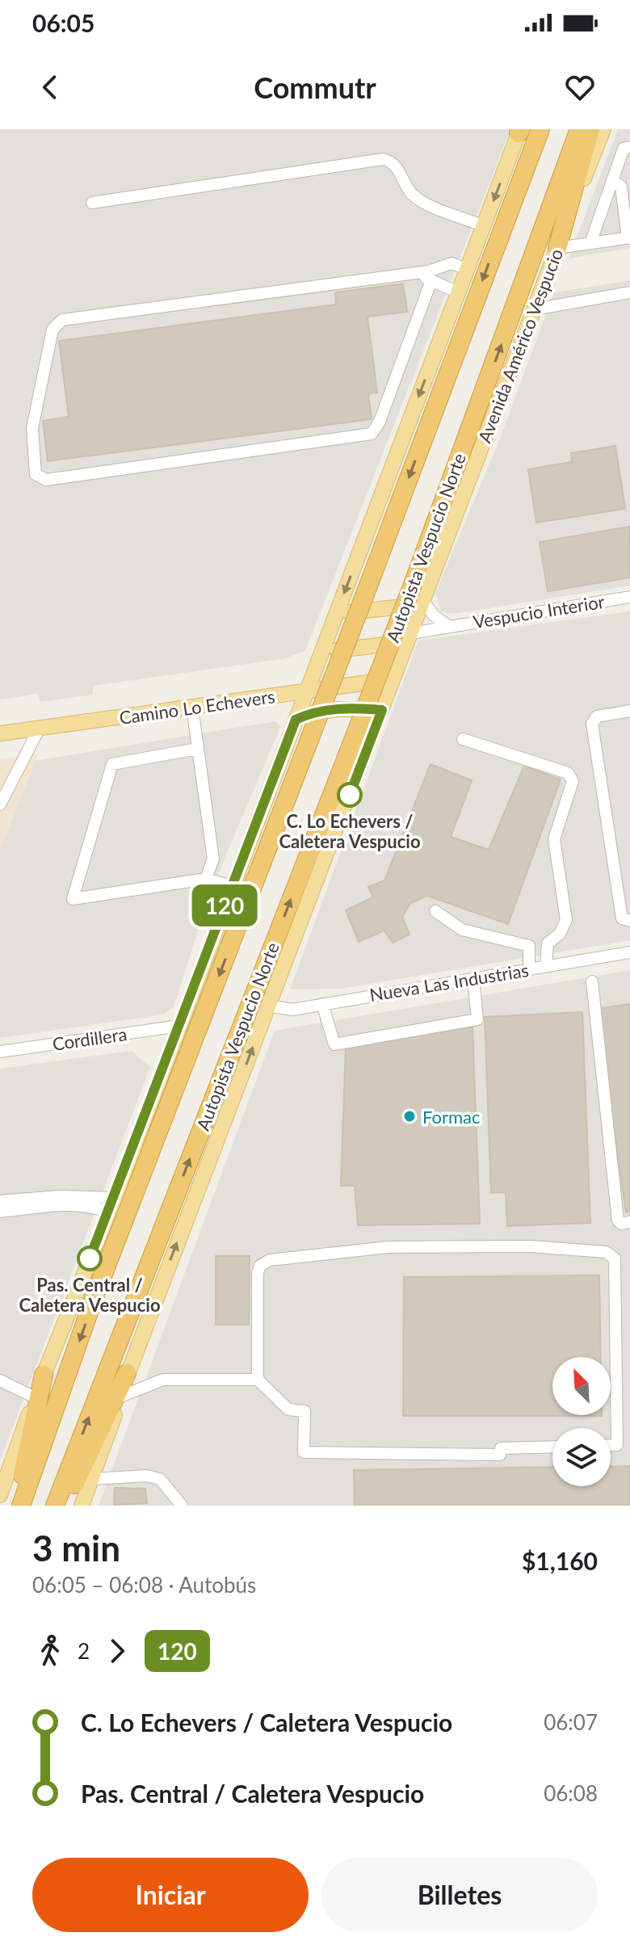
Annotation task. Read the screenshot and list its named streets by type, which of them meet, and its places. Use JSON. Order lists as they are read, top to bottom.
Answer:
{
  "streets": {
    "highway": ["Autopista Vespucio Norte"],
    "main road": ["Avenida Américo Vespucio", "Camino Lo Echevers"],
    "street": ["Vespucio Interior", "Nueva Las Industrias", "Cordillera"]
  },
  "crossings": [
    ["Avenida Américo Vespucio", "Vespucio Interior"],
    ["Avenida Américo Vespucio", "Camino Lo Echevers"],
    ["Avenida Américo Vespucio", "Nueva Las Industrias"]
  ],
  "places": ["C. Lo Echevers / Caletera Vespucio", "Formac", "Pas. Central / Caletera Vespucio"],
  "lines": ["bus line 120"],
  "north": "top left",
  "page": {
    "status": "06:05",
    "header": "Commutr",
    "on_map": "120",
    "heading": ["3 min", "06:05 – 06:08 · Autobús", "$1,160"],
    "legs": ["2", "120"],
    "list": [
      {
        "name": "C. Lo Echevers / Caletera Vespucio",
        "value": "06:07"
      },
      {
        "name": "Pas. Central / Caletera Vespucio",
        "value": "06:08"
      }
    ],
    "buttons": ["Iniciar", "Billetes"]
  }
}
